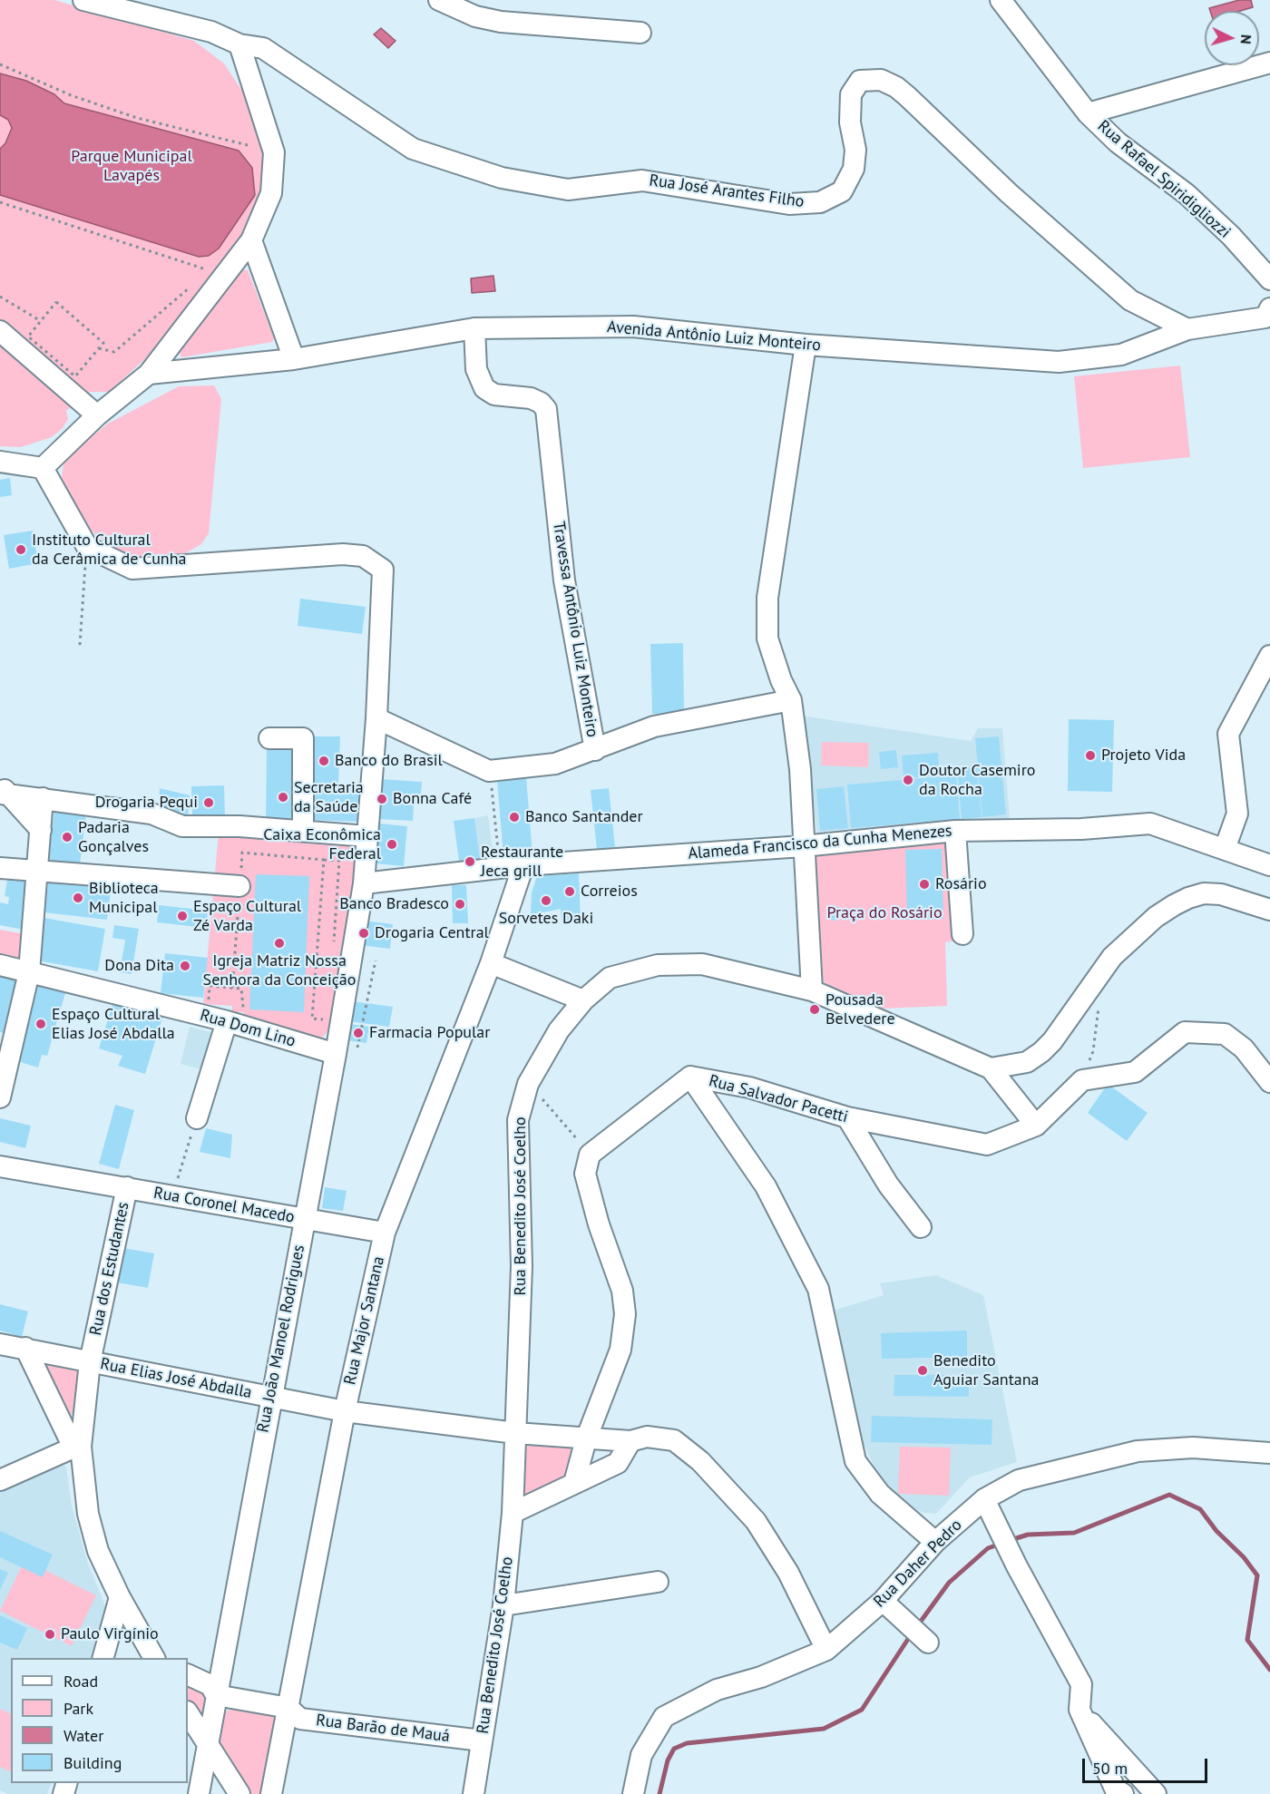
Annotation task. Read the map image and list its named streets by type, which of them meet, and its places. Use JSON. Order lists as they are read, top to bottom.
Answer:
{
  "streets": {
    "street": [
      "Rua Rafael Spiridigliozzi",
      "Rua José Arantes Filho",
      "Avenida Antônio Luiz Monteiro",
      "Travessa Antônio Luiz Monteiro",
      "Alameda Francisco da Cunha Menezes",
      "Rua Dom Lino",
      "Rua Salvador Pacetti",
      "Rua Coronel Macedo",
      "Rua Benedito José Coelho",
      "Rua dos Estudantes",
      "Rua Major Santana",
      "Rua João Manoel Rodrigues",
      "Rua Elias José Abdalla",
      "Rua Daher Pedro",
      "Rua Barão de Mauá"
    ]
  },
  "crossings": [
    ["Rua José Arantes Filho", "Avenida Antônio Luiz Monteiro"],
    ["Avenida Antônio Luiz Monteiro", "Travessa Antônio Luiz Monteiro"],
    ["Alameda Francisco da Cunha Menezes", "Rua Major Santana"],
    ["Alameda Francisco da Cunha Menezes", "Rua João Manoel Rodrigues"],
    ["Rua Dom Lino", "Rua João Manoel Rodrigues"],
    ["Rua Coronel Macedo", "Rua dos Estudantes"],
    ["Rua Coronel Macedo", "Rua Major Santana"],
    ["Rua Coronel Macedo", "Rua João Manoel Rodrigues"],
    ["Rua Benedito José Coelho", "Rua Elias José Abdalla"],
    ["Rua Benedito José Coelho", "Rua Barão de Mauá"],
    ["Rua dos Estudantes", "Rua Elias José Abdalla"],
    ["Rua Major Santana", "Rua Elias José Abdalla"],
    ["Rua Major Santana", "Rua Barão de Mauá"],
    ["Rua João Manoel Rodrigues", "Rua Elias José Abdalla"],
    ["Rua João Manoel Rodrigues", "Rua Barão de Mauá"],
    ["Rua Elias José Abdalla", "Rua Daher Pedro"]
  ],
  "parks": ["Parque Municipal Lavapés", "Praça do Rosário"],
  "places": [
    "Instituto Cultural da Cerâmica de Cunha",
    "Projeto Vida",
    "Banco do Brasil",
    "Doutor Casemiro da Rocha",
    "Secretaria da Saúde",
    "Bonna Café",
    "Drogaria Pequi",
    "Banco Santander",
    "Padaria Gonçalves",
    "Caixa Econômica Federal",
    "Restaurante Jeca grill",
    "Rosário",
    "Correios",
    "Biblioteca Municipal",
    "Sorvetes Daki",
    "Banco Bradesco",
    "Espaço Cultural Zé Varda",
    "Drogaria Central",
    "Igreja Matriz Nossa Senhora da Conceição",
    "Dona Dita",
    "Pousada Belvedere",
    "Espaço Cultural Elias José Abdalla",
    "Farmacia Popular",
    "Benedito Aguiar Santana",
    "Paulo Virgínio"
  ],
  "legend": [
    "Road",
    "Park",
    "Water",
    "Building"
  ],
  "scale_bar": "50 m",
  "north": "right"
}
